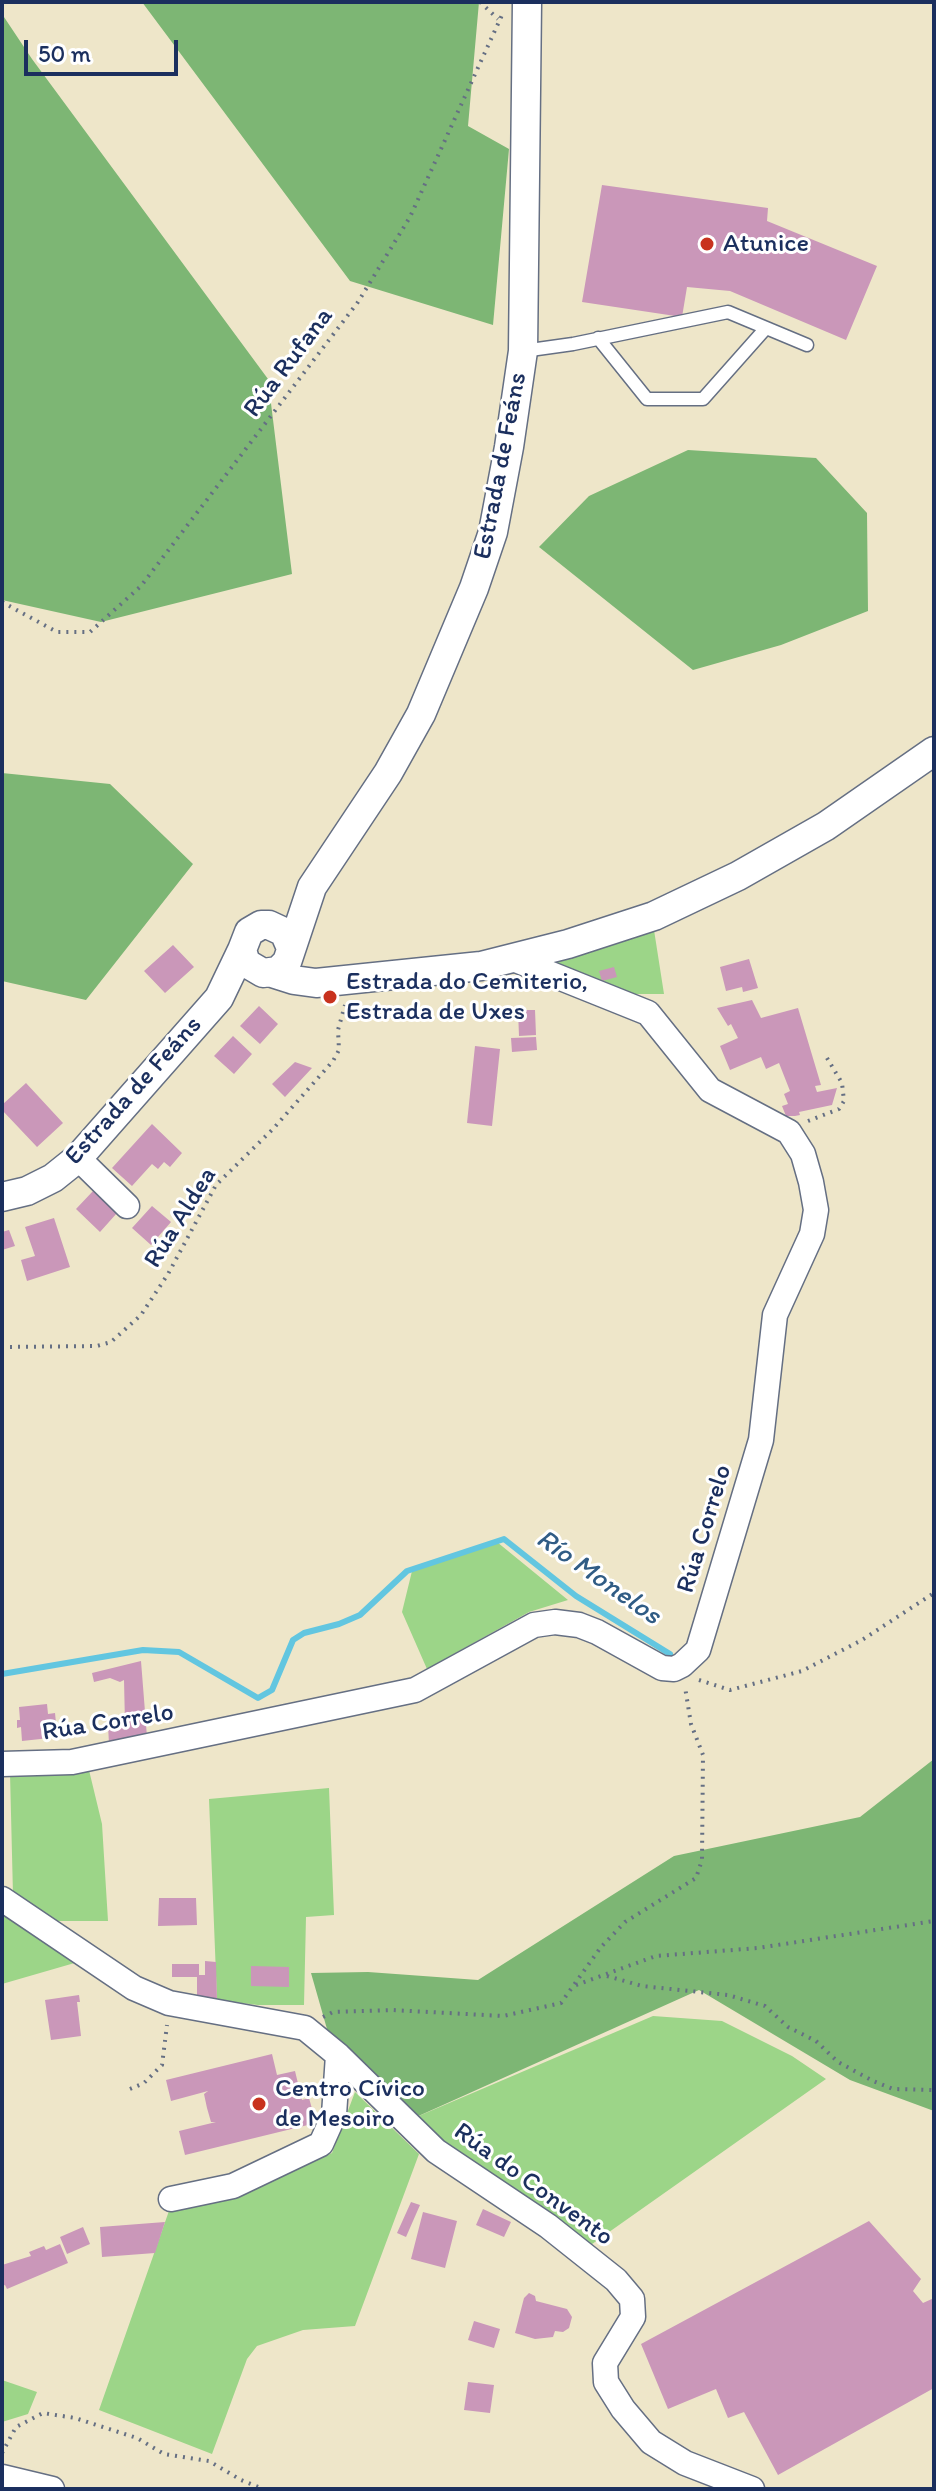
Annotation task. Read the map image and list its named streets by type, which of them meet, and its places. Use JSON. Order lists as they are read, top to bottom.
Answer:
{
  "streets": {
    "street": ["Estrada de Feáns", "Rúa Correlo", "Rúa do Convento"],
    "path": ["Rúa Rufana", "Rúa Aldea"]
  },
  "crossings": [
    ["Rúa Rufana", "Estrada de Feáns"]
  ],
  "water": ["Río Monelos"],
  "places": ["Atunice", "Estrada do Cemiterio, Estrada de Uxes", "Centro Cívico de Mesoiro"],
  "scale_bar": "50 m"
}
